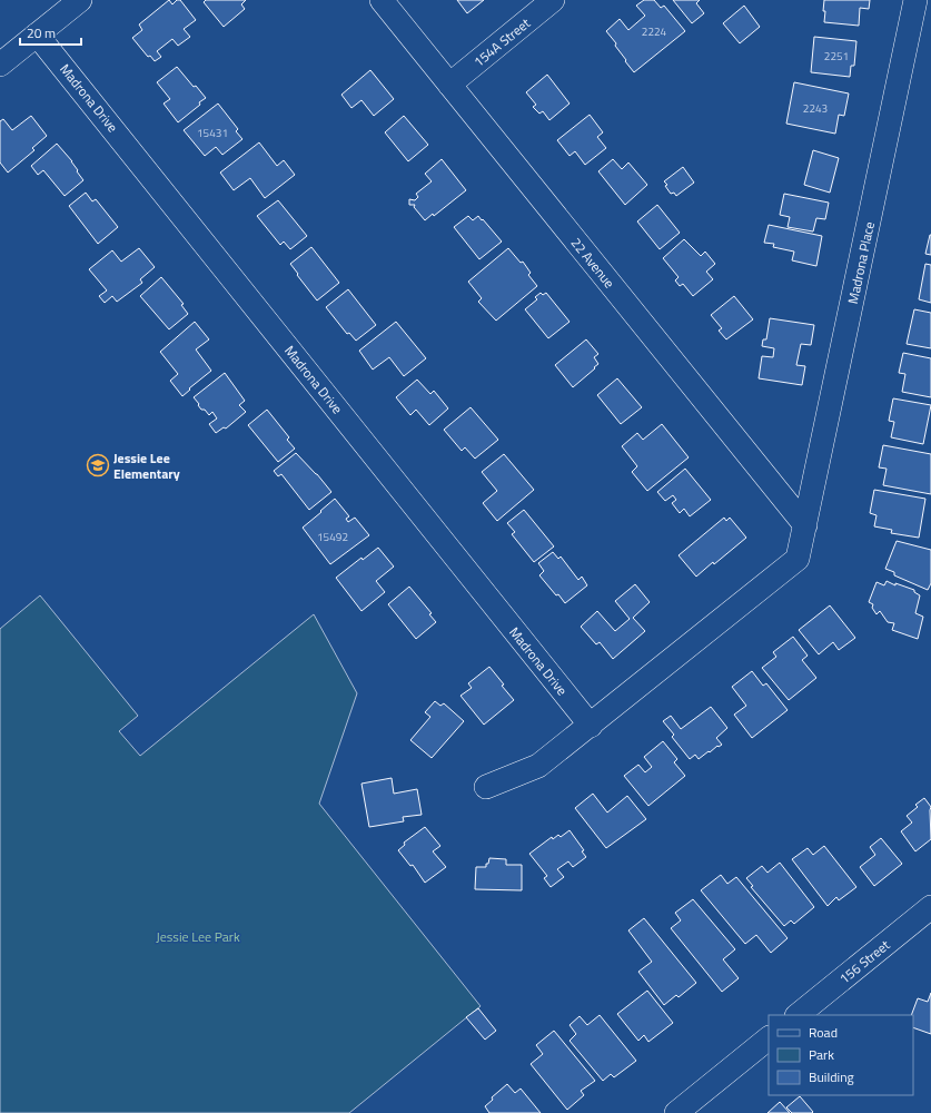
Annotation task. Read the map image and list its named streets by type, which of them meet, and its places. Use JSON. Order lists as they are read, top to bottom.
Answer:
{
  "streets": {
    "street": [
      "154A Street",
      "Madrona Drive",
      "22 Avenue",
      "Madrona Place",
      "156 Street"
    ]
  },
  "crossings": [
    ["154A Street", "22 Avenue"],
    ["22 Avenue", "Madrona Place"]
  ],
  "parks": ["Jessie Lee Park"],
  "places": {
    "school or university": ["Jessie Lee Elementary"]
  },
  "house_numbers": [
    "2224",
    "2251",
    "2243",
    "15431",
    "15492"
  ],
  "legend": ["Road", "Park", "Building"],
  "scale_bar": "20 m"
}
